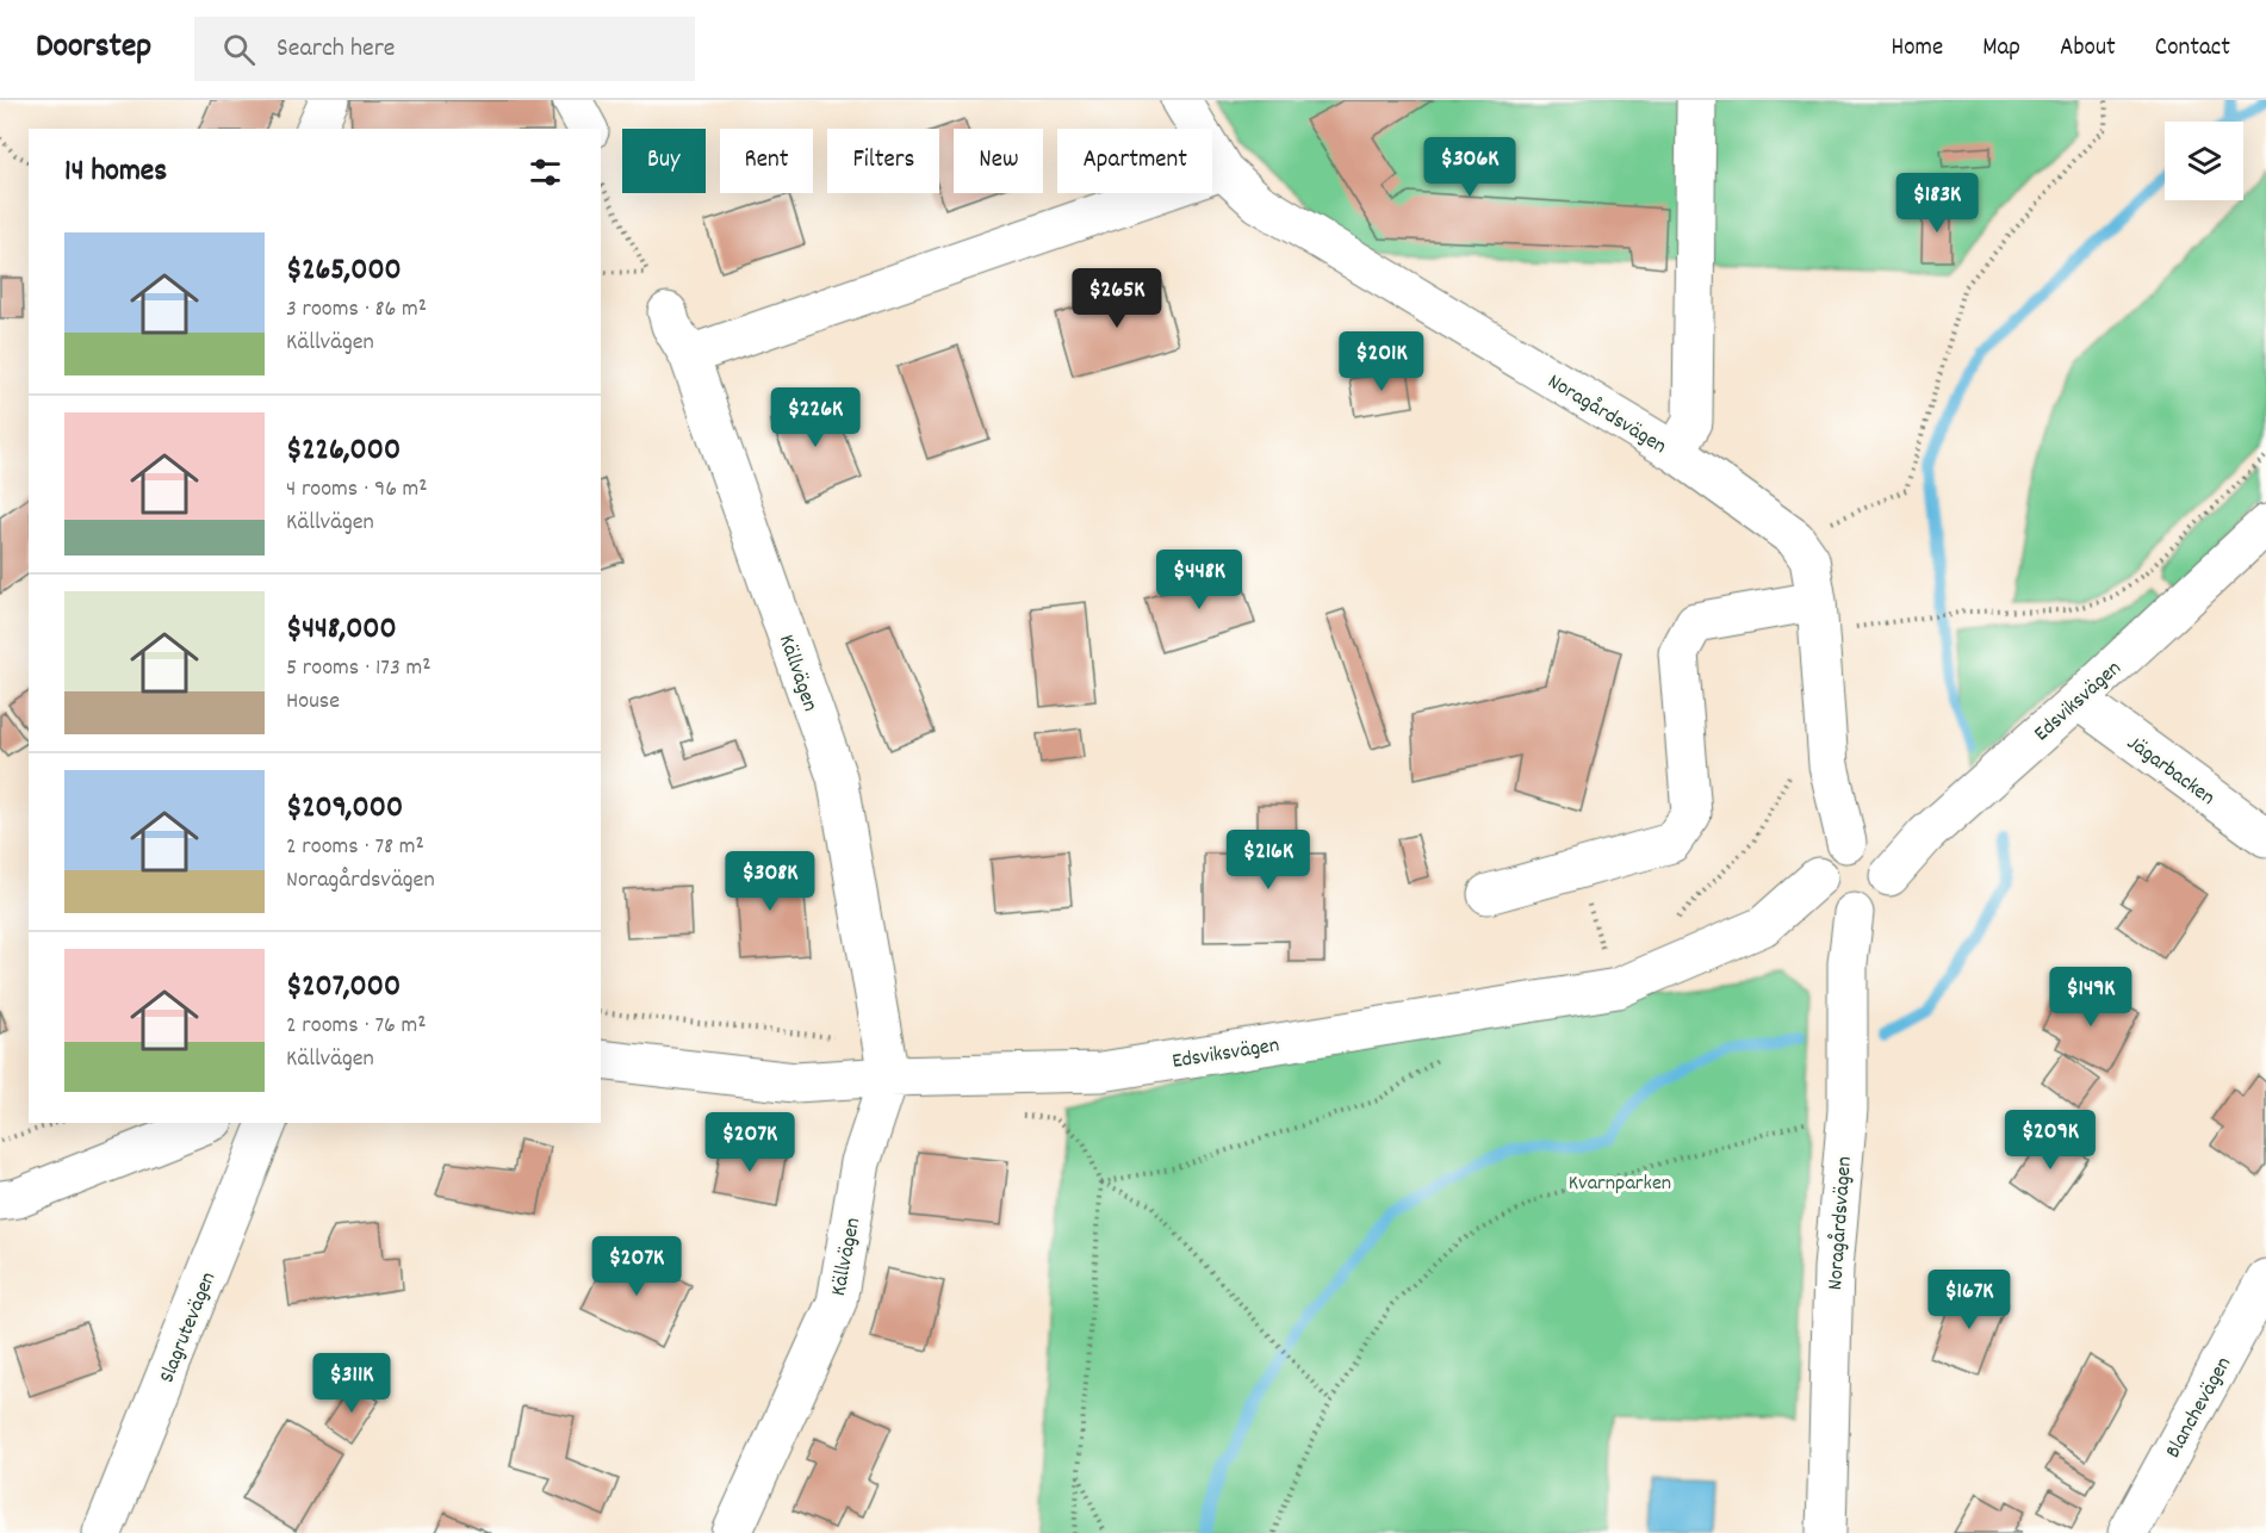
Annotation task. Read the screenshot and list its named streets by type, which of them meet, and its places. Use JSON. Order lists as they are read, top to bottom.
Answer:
{
  "streets": {
    "street": [
      "Noragårdsvägen",
      "Källvägen",
      "Edsviksvägen",
      "Jägarbacken",
      "Slagrutevägen",
      "Blanchevägen"
    ]
  },
  "crossings": [
    ["Noragårdsvägen", "Edsviksvägen"],
    ["Källvägen", "Edsviksvägen"],
    ["Edsviksvägen", "Jägarbacken"]
  ],
  "parks": ["Kvarnparken"],
  "page": {
    "header": "Doorstep",
    "search": "Search here",
    "nav": [
      "Home",
      "Map",
      "About",
      "Contact"
    ],
    "chip": [
      "Buy",
      "Rent",
      "Filters",
      "New",
      "Apartment"
    ],
    "heading": "14 homes",
    "price": [
      "$306K",
      "$183K",
      "$265K",
      "$201K",
      "$226K",
      "$448K",
      "$216K",
      "$308K",
      "$149K",
      "$209K",
      "$207K",
      "$207K",
      "$167K",
      "$311K"
    ],
    "list": [
      {
        "name": "$265,000",
        "note": "3 rooms · 86 m² · Källvägen"
      },
      {
        "name": "$226,000",
        "note": "4 rooms · 96 m² · Källvägen"
      },
      {
        "name": "$448,000",
        "note": "5 rooms · 173 m² · House"
      },
      {
        "name": "$209,000",
        "note": "2 rooms · 78 m² · Noragårdsvägen"
      },
      {
        "name": "$207,000",
        "note": "2 rooms · 76 m² · Källvägen"
      }
    ]
  }
}
